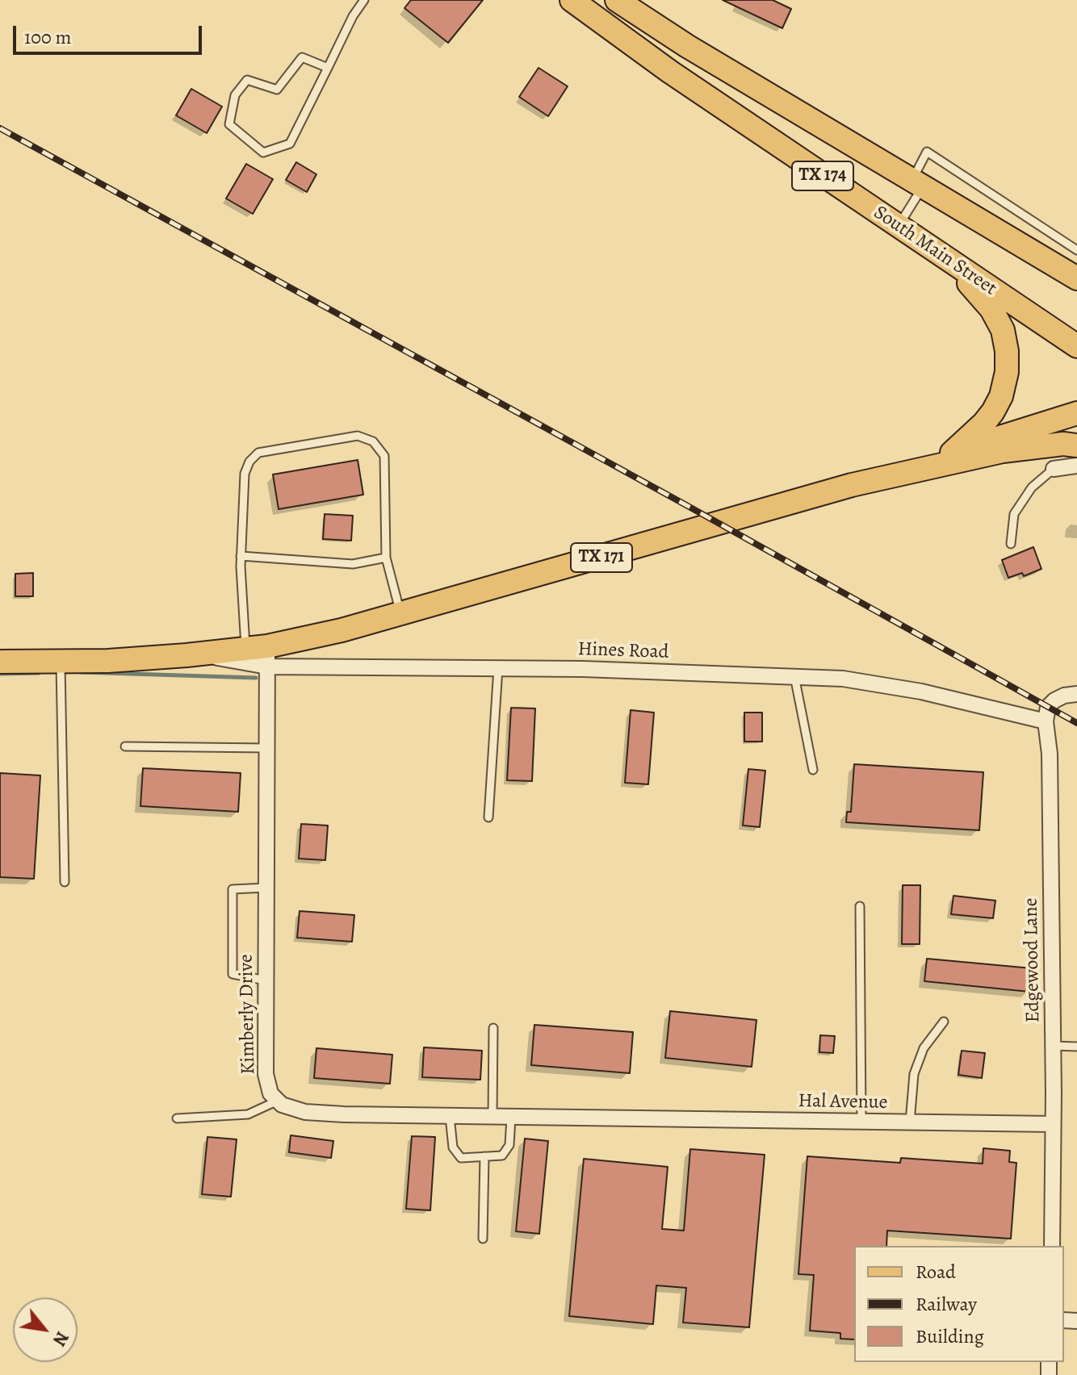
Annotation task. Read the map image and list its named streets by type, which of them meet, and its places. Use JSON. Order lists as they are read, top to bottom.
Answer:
{
  "streets": {
    "main road": ["TX 174", "South Main Street", "TX 171"],
    "street": [
      "Hines Road",
      "Edgewood Lane",
      "Kimberly Drive",
      "Hal Avenue"
    ]
  },
  "crossings": [
    ["TX 171", "Hines Road"],
    ["TX 171", "Kimberly Drive"],
    ["Hines Road", "Edgewood Lane"],
    ["Hines Road", "Kimberly Drive"],
    ["Edgewood Lane", "Hal Avenue"]
  ],
  "legend": ["Road", "Railway", "Building"],
  "scale_bar": "100 m",
  "north": "bottom right"
}
